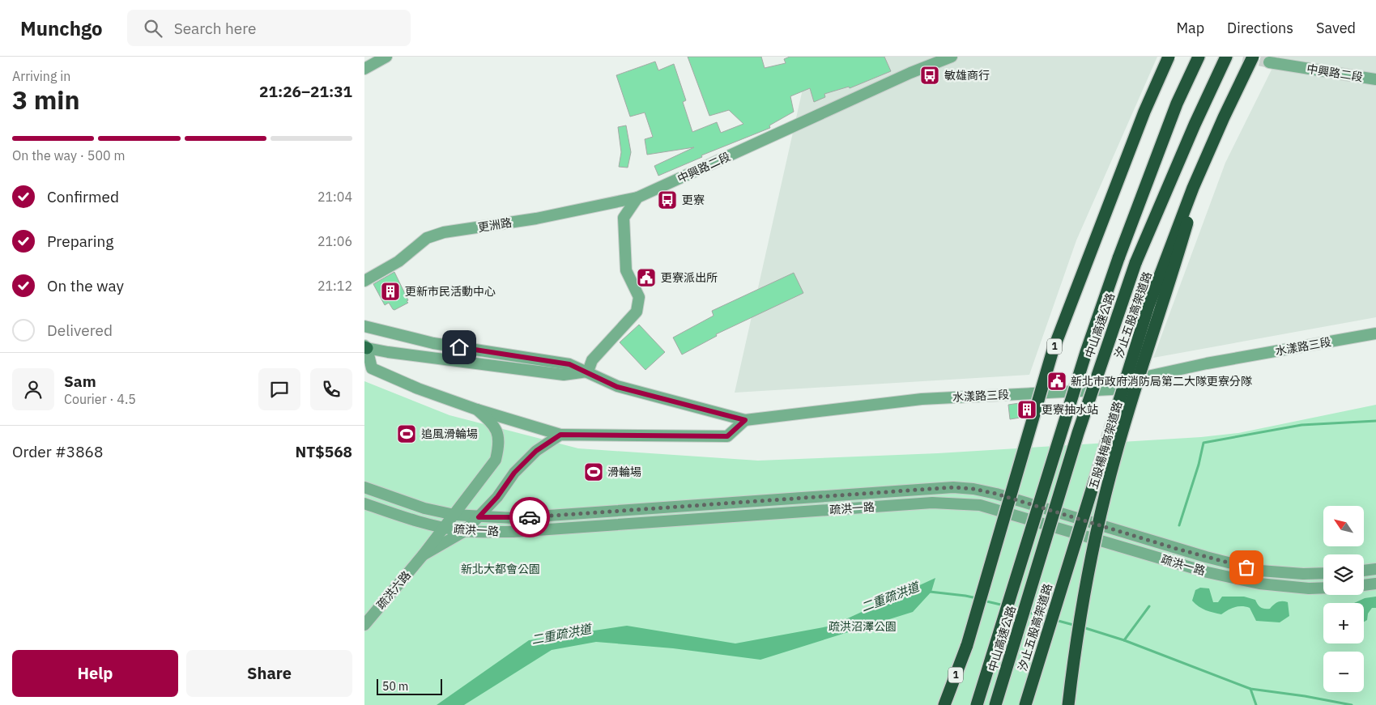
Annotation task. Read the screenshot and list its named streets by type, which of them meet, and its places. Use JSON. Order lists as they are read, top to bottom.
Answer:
{
  "streets": {
    "highway": [
      "汐止五股高架道路",
      "中山高速公路",
      "1",
      "五股楊梅高架道路"
    ],
    "street": [
      "中興路二段",
      "更洲路",
      "水漾路三段",
      "疏洪一路",
      "疏洪六路"
    ]
  },
  "crossings": [
    ["中興路二段", "更洲路"],
    ["中興路二段", "水漾路三段"],
    ["汐止五股高架道路", "五股楊梅高架道路"],
    ["疏洪一路", "疏洪六路"]
  ],
  "water": ["二重疏洪道"],
  "parks": ["新北大都會公園", "疏洪沼澤公園"],
  "places": {
    "bus stop": ["敏雄商行", "更寮"],
    "public building": ["更寮派出所", "新北市政府消防局第二大隊更寮分隊"],
    "building": ["更新市民活動中心", "更寮抽水站"],
    "sports": ["追風滑輪場", "滑輪場"]
  },
  "scale_bar": "50 m",
  "north": "top left",
  "page": {
    "header": "Munchgo",
    "search": "Search here",
    "nav": ["Map", "Directions", "Saved"],
    "heading": ["3 min", "Arriving in", "21:26–21:31"],
    "panel": [
      "Sam",
      "Courier · 4.5",
      "Order #3868",
      "NT$568"
    ],
    "bar": "On the way · 500 m",
    "list": [
      ["Confirmed", "21:04"],
      ["Preparing", "21:06"],
      ["On the way", "21:12"],
      "Delivered"
    ],
    "map_buttons": ["+", "−"],
    "buttons": ["Help", "Share"],
    "scale": "50 m"
  }
}
